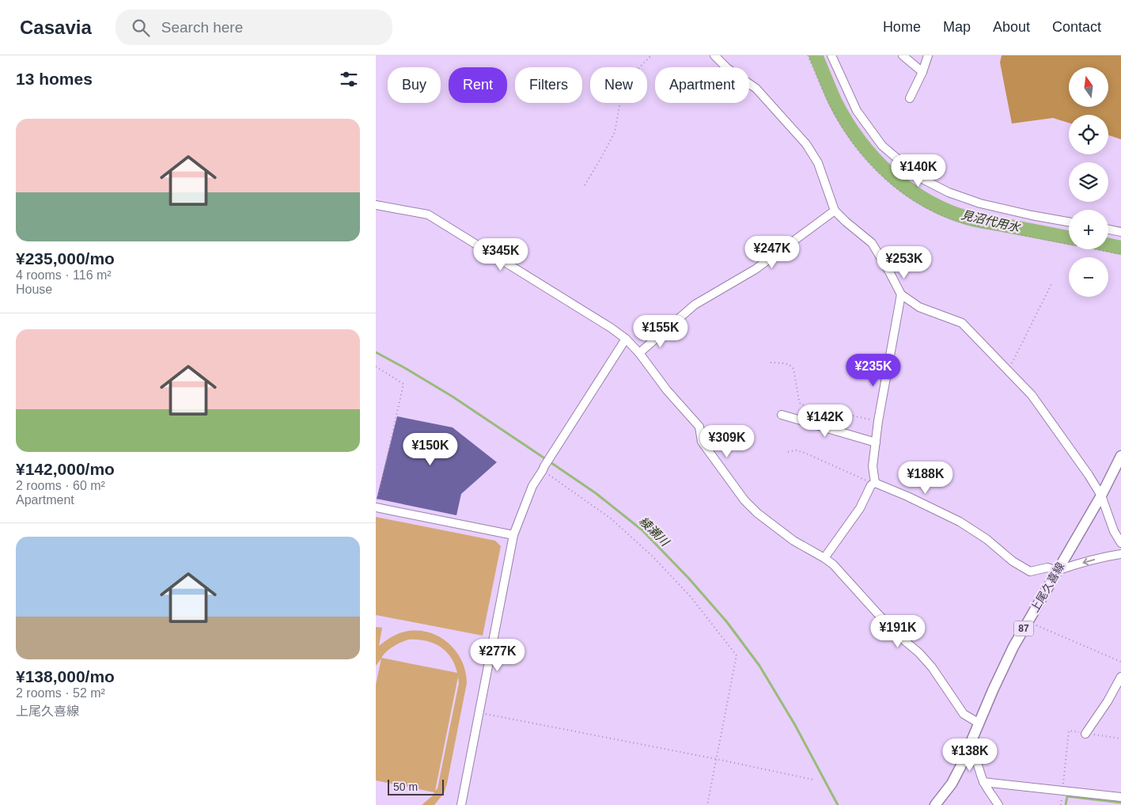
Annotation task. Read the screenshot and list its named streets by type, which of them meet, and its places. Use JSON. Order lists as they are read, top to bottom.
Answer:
{
  "streets": {
    "main road": ["上尾久喜線", "87"]
  },
  "water": ["見沼代用水", "綾瀬川"],
  "scale_bar": "50 m",
  "north": "top",
  "page": {
    "header": "Casavia",
    "search": "Search here",
    "nav": [
      "Home",
      "Map",
      "About",
      "Contact"
    ],
    "heading": "13 homes",
    "map_buttons": ["+", "−"],
    "chip": [
      "Buy",
      "Rent",
      "Filters",
      "New",
      "Apartment"
    ],
    "list": [
      {
        "name": "¥235,000/mo",
        "note": "4 rooms · 116 m² · House"
      },
      {
        "name": "¥142,000/mo",
        "note": "2 rooms · 60 m² · Apartment"
      },
      {
        "name": "¥138,000/mo",
        "note": "2 rooms · 52 m² · 上尾久喜線"
      }
    ],
    "price": [
      "¥140K",
      "¥247K",
      "¥345K",
      "¥253K",
      "¥155K",
      "¥235K",
      "¥142K",
      "¥309K",
      "¥150K",
      "¥188K",
      "¥191K",
      "¥277K",
      "¥138K"
    ],
    "scale": "50 m"
  }
}
